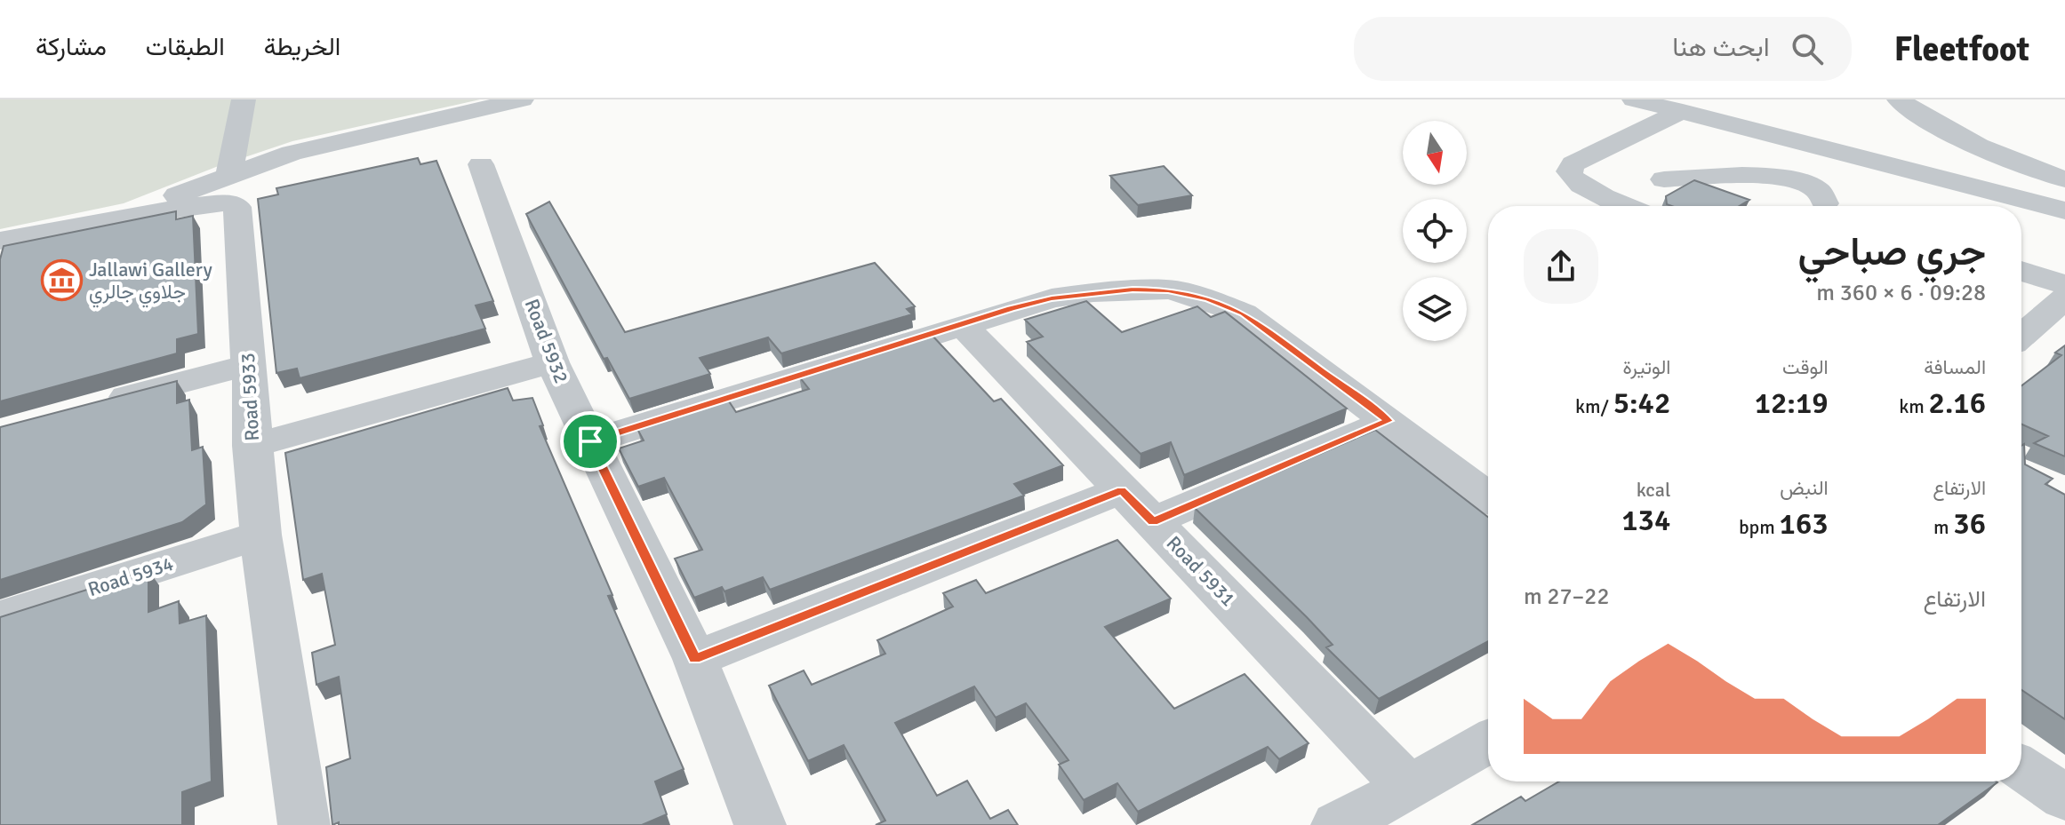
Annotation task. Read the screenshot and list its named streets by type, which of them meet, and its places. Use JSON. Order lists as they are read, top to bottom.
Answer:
{
  "streets": {
    "street": [
      "Road 5932",
      "Road 5933",
      "Road 5931",
      "Road 5934"
    ]
  },
  "crossings": [
    ["Road 5933", "Road 5934"]
  ],
  "places": {
    "museum": ["Jallawi Gallery جلاوي جالري"]
  },
  "north": "bottom",
  "page": {
    "header": "Fleetfoot",
    "search": "ابحث هنا",
    "nav": ["الخريطة", "الطبقات", "مشاركة"],
    "heading": ["جري صباحي", "09:28 · 6 × 360 m"],
    "stats": [
      ["المسافة", "2.16 km"],
      ["الوقت", "12:19"],
      ["الوتيرة", "5:42 /km"],
      ["الارتفاع", "36 m"],
      ["النبض", "163 bpm"],
      ["kcal", "134"]
    ],
    "chart": ["الارتفاع", "22–27 m"]
  }
}
